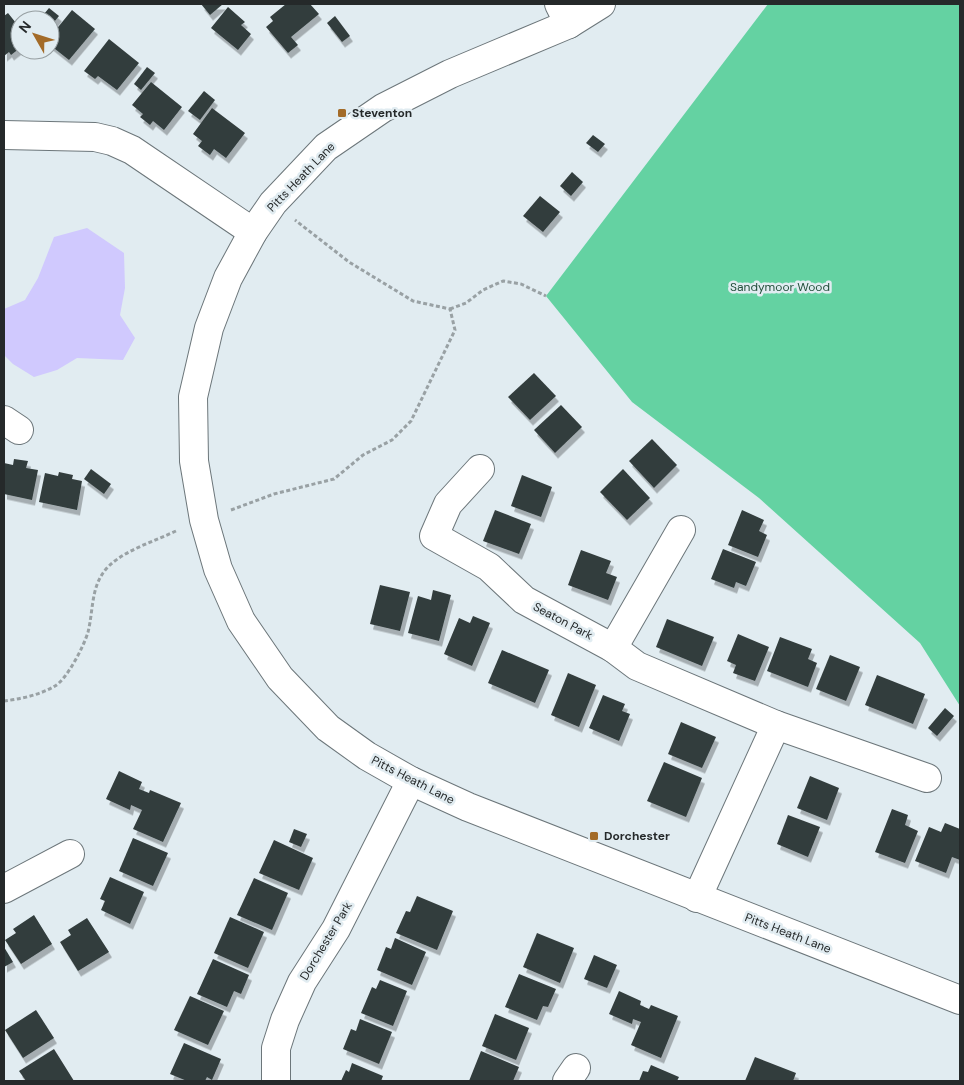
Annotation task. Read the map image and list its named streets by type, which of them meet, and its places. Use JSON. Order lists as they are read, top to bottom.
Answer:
{
  "streets": {
    "street": ["Pitts Heath Lane", "Seaton Park", "Dorchester Park"]
  },
  "crossings": [
    ["Pitts Heath Lane", "Dorchester Park"]
  ],
  "parks": ["Sandymoor Wood"],
  "places": {
    "transit": ["Steventon", "Dorchester"]
  },
  "north": "top left"
}
